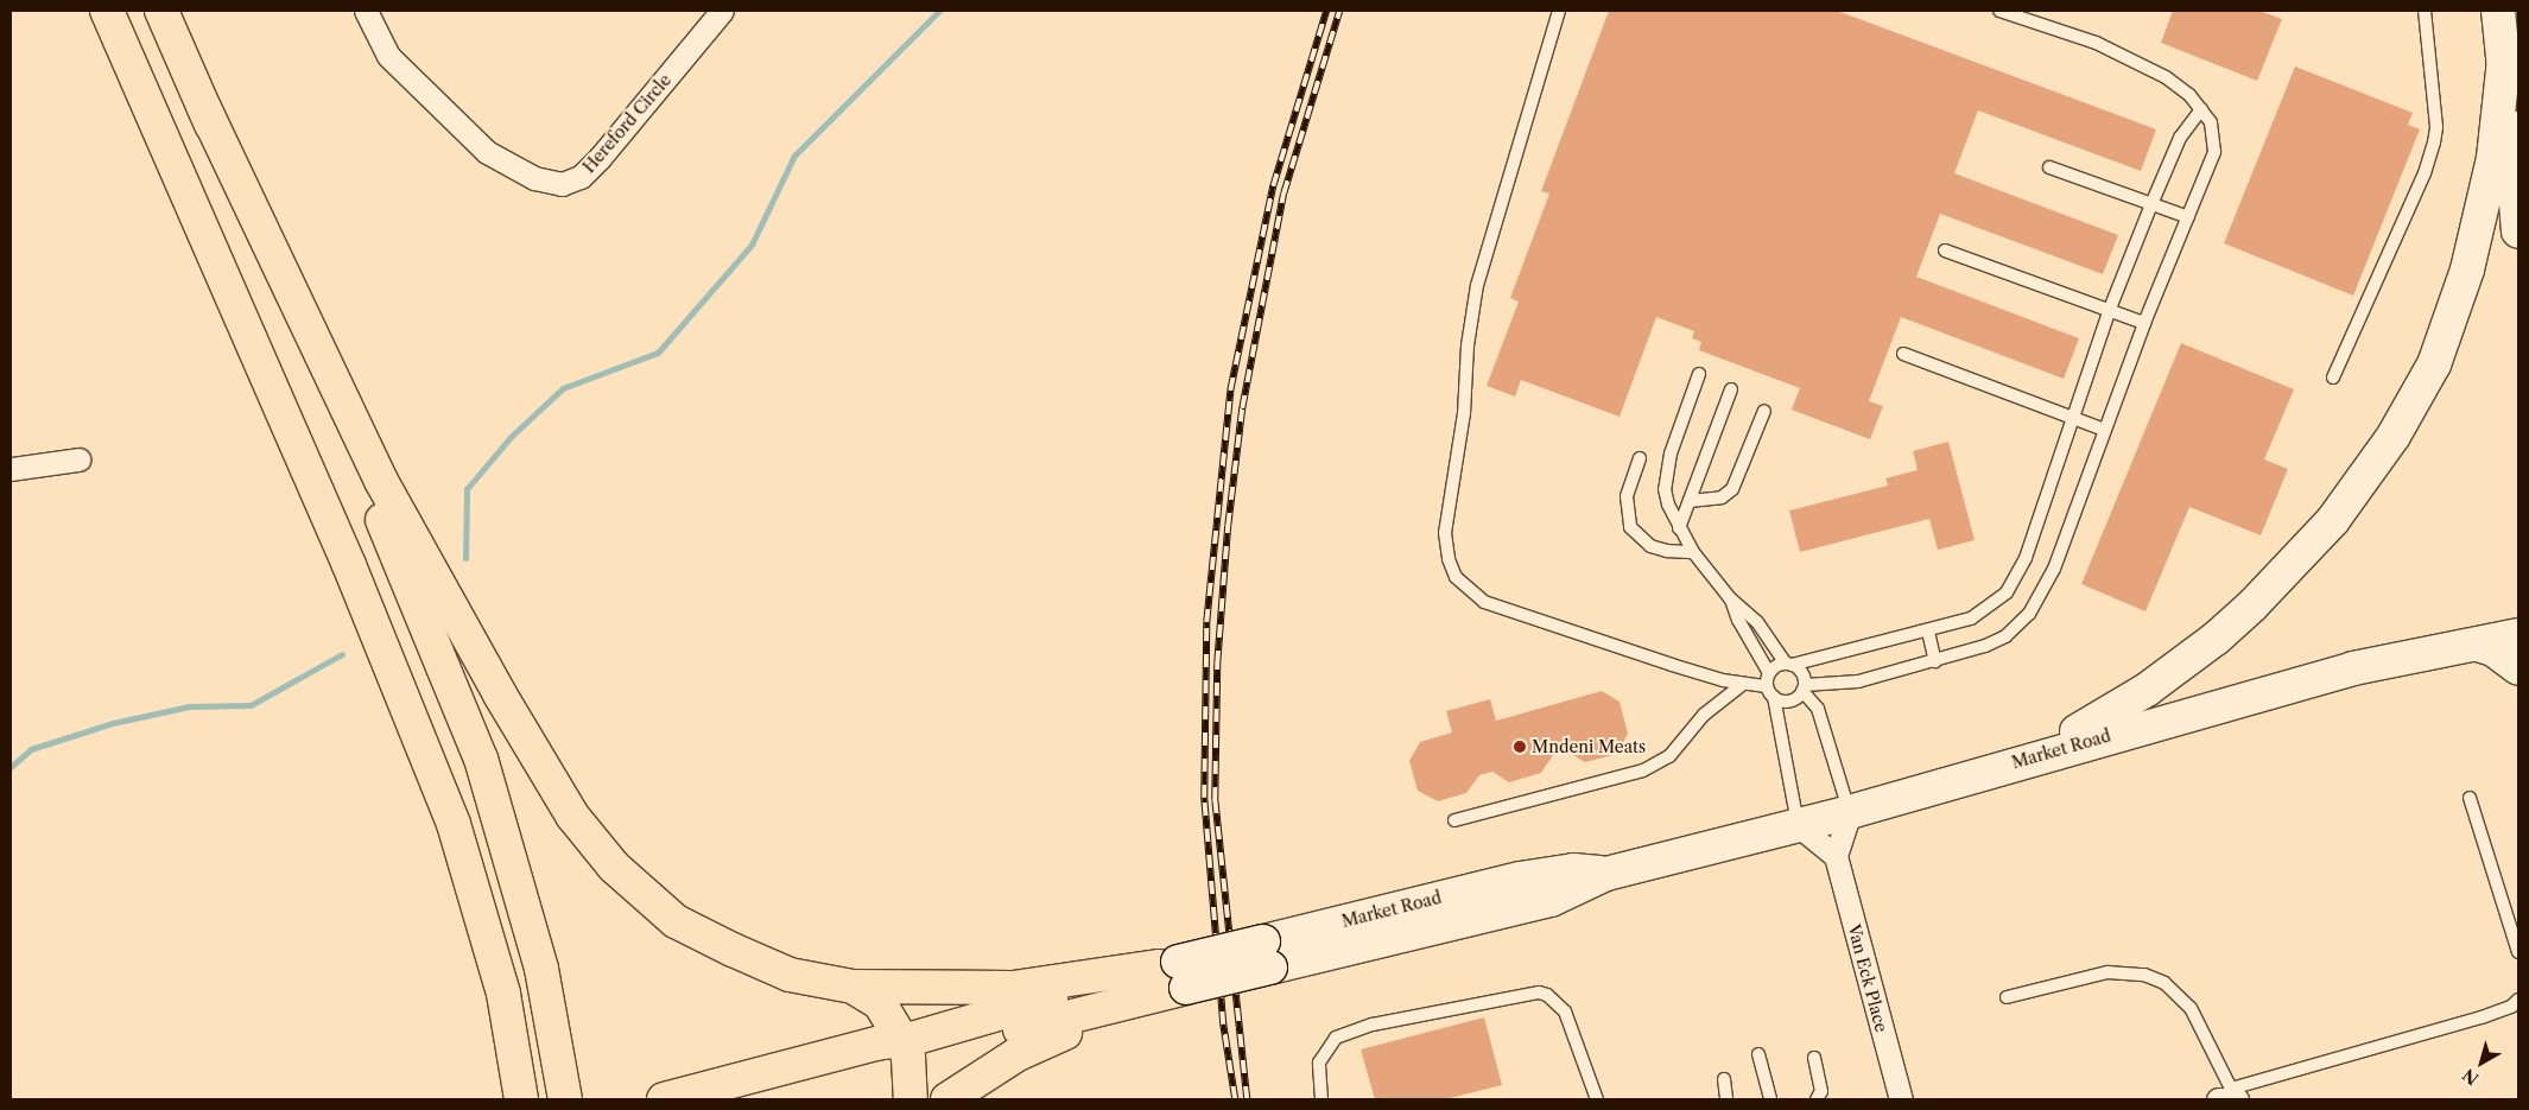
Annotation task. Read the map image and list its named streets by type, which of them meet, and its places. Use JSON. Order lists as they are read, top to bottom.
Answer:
{
  "streets": {
    "street": ["Hereford Circle", "Market Road", "Van Eck Place"]
  },
  "places": ["Mndeni Meats"],
  "north": "bottom left"
}
